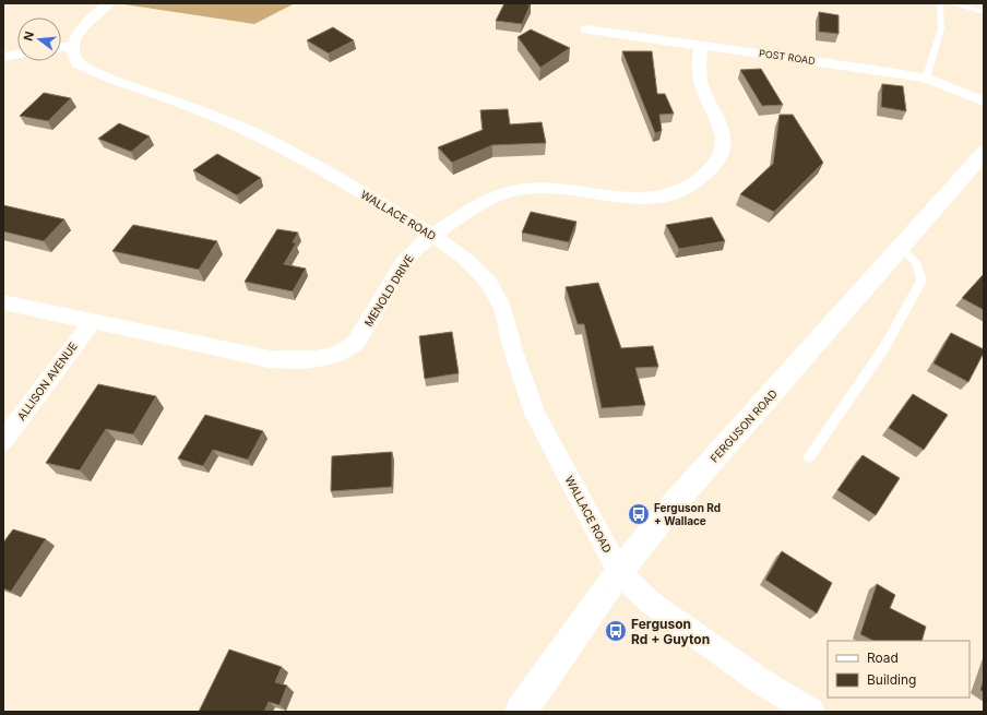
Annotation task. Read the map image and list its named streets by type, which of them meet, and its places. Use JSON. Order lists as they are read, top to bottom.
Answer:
{
  "streets": {
    "street": [
      "POST ROAD",
      "WALLACE ROAD",
      "MENOLD DRIVE",
      "ALLISON AVENUE",
      "FERGUSON ROAD"
    ]
  },
  "crossings": [
    ["POST ROAD", "MENOLD DRIVE"],
    ["WALLACE ROAD", "MENOLD DRIVE"],
    ["WALLACE ROAD", "FERGUSON ROAD"],
    ["MENOLD DRIVE", "ALLISON AVENUE"]
  ],
  "places": {
    "bus stop": ["Ferguson Rd + Wallace", "Ferguson Rd + Guyton"]
  },
  "legend": ["Road", "Building"],
  "north": "left"
}
